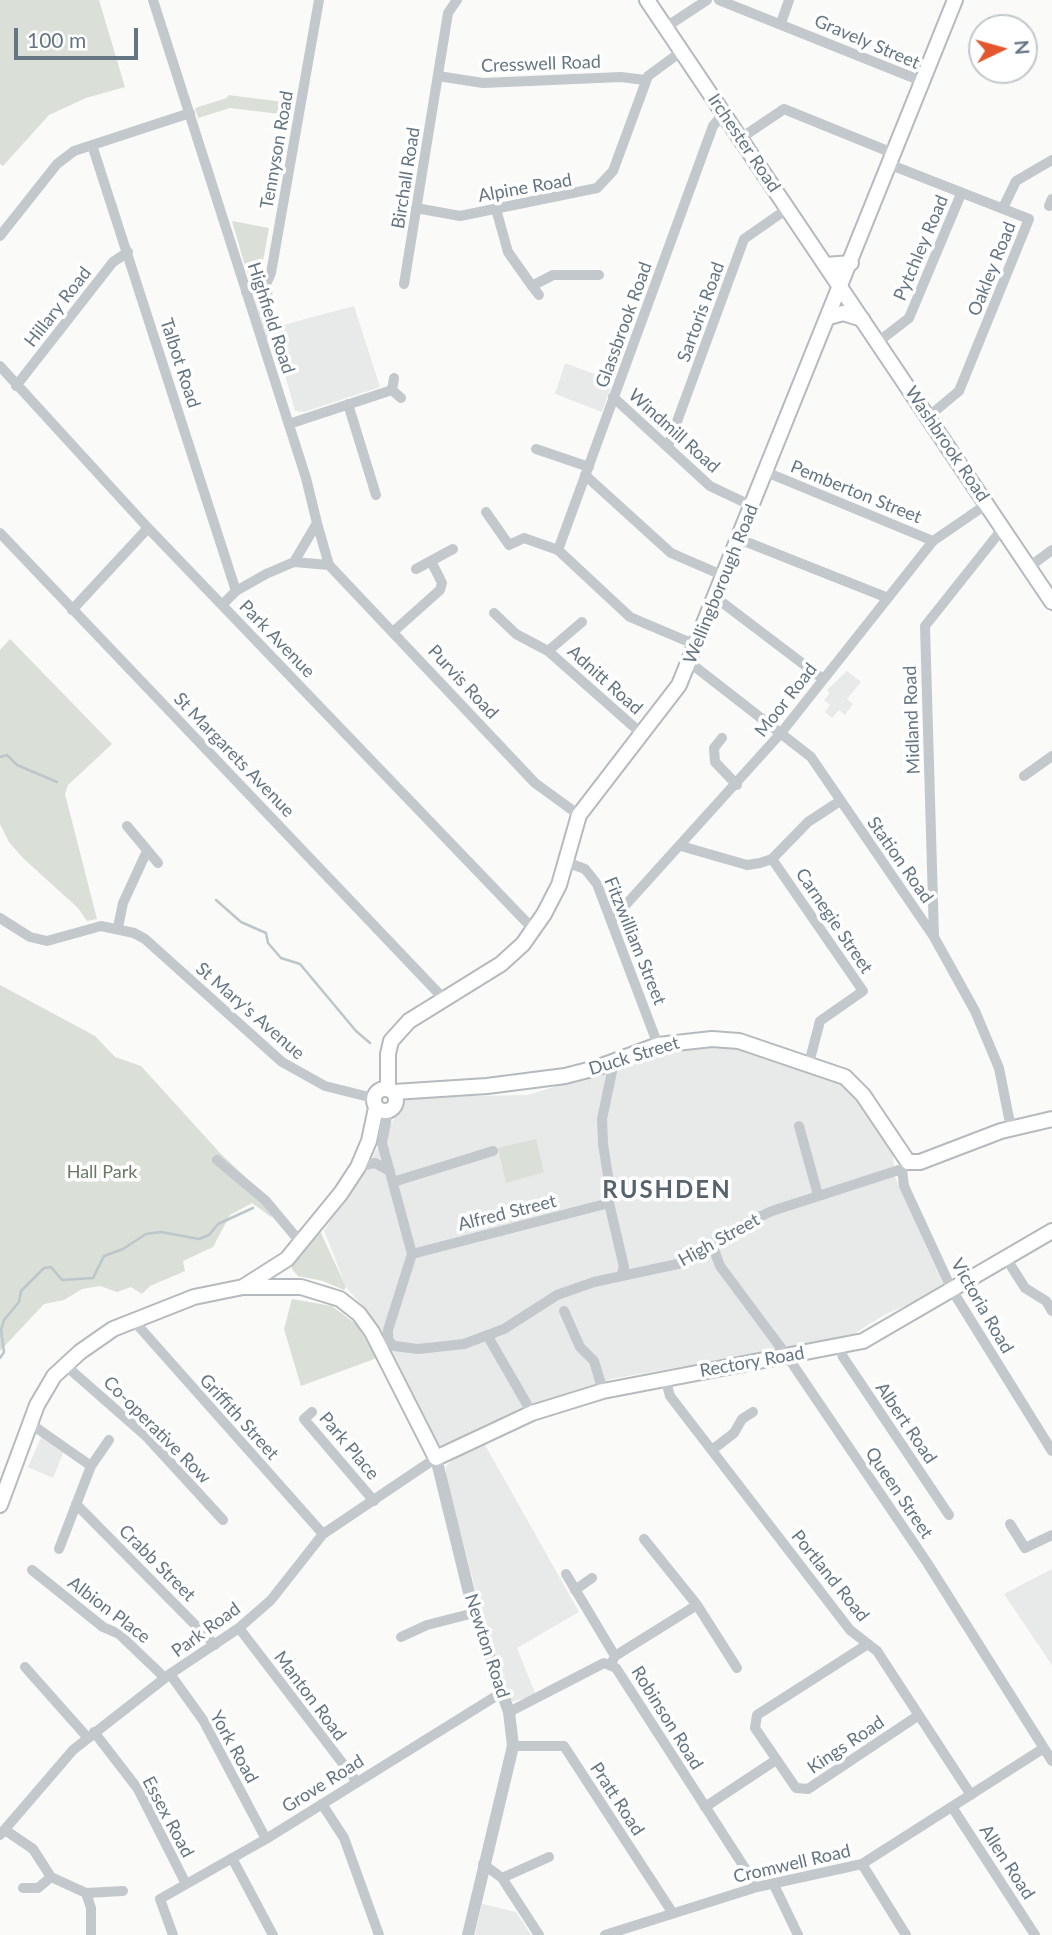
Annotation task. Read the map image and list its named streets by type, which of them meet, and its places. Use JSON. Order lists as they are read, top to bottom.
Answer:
{
  "streets": {
    "main road": [
      "Irchester Road",
      "Washbrook Road",
      "Wellingborough Road",
      "Duck Street",
      "High Street",
      "Rectory Road",
      "Newton Road"
    ],
    "street": [
      "Gravely Street",
      "Cresswell Road",
      "Tennyson Road",
      "Birchall Road",
      "Alpine Road",
      "Pytchley Road",
      "Oakley Road",
      "Hillary Road",
      "Sartoris Road",
      "Highfield Road",
      "Glassbrook Road",
      "Talbot Road",
      "Windmill Road",
      "Pemberton Street",
      "Park Avenue",
      "Adnitt Road",
      "Purvis Road",
      "Moor Road",
      "Midland Road",
      "St Margarets Avenue",
      "Station Road",
      "Carnegie Street",
      "Fitzwilliam Street",
      "St Mary's Avenue",
      "Alfred Street",
      "Victoria Road",
      "Griffith Street",
      "Albert Road",
      "Co-operative Row",
      "Park Place",
      "Queen Street",
      "Crabb Street",
      "Portland Road",
      "Albion Place",
      "Park Road",
      "Manton Road",
      "Robinson Road",
      "Kings Road",
      "York Road",
      "Grove Road",
      "Pratt Road",
      "Essex Road",
      "Allen Road",
      "Cromwell Road"
    ]
  },
  "crossings": [
    ["Gravely Street", "Wellingborough Road"],
    ["Cresswell Road", "Birchall Road"],
    ["Cresswell Road", "Alpine Road"],
    ["Irchester Road", "Oakley Road"],
    ["Irchester Road", "Sartoris Road"],
    ["Irchester Road", "Glassbrook Road"],
    ["Irchester Road", "Washbrook Road"],
    ["Irchester Road", "Wellingborough Road"],
    ["Tennyson Road", "Highfield Road"],
    ["Birchall Road", "Alpine Road"],
    ["Pytchley Road", "Oakley Road"],
    ["Pytchley Road", "Washbrook Road"],
    ["Oakley Road", "Washbrook Road"],
    ["Oakley Road", "Wellingborough Road"],
    ["Hillary Road", "Talbot Road"],
    ["Hillary Road", "Park Avenue"],
    ["Sartoris Road", "Windmill Road"],
    ["Highfield Road", "Purvis Road"],
    ["Glassbrook Road", "Windmill Road"],
    ["Windmill Road", "Wellingborough Road"],
    ["Washbrook Road", "Wellingborough Road"],
    ["Washbrook Road", "Moor Road"],
    ["Washbrook Road", "Midland Road"],
    ["Pemberton Street", "Wellingborough Road"],
    ["Pemberton Street", "Moor Road"],
    ["Wellingborough Road", "Park Avenue"],
    ["Wellingborough Road", "Adnitt Road"],
    ["Wellingborough Road", "Purvis Road"],
    ["Wellingborough Road", "St Margarets Avenue"],
    ["Wellingborough Road", "Station Road"],
    ["Wellingborough Road", "Fitzwilliam Street"],
    ["Wellingborough Road", "St Mary's Avenue"],
    ["Wellingborough Road", "Duck Street"],
    ["Moor Road", "Station Road"],
    ["Moor Road", "Fitzwilliam Street"],
    ["Midland Road", "Station Road"],
    ["Station Road", "High Street"],
    ["Carnegie Street", "Duck Street"],
    ["Fitzwilliam Street", "Duck Street"],
    ["Duck Street", "High Street"],
    ["Duck Street", "Victoria Road"],
    ["High Street", "Victoria Road"],
    ["High Street", "Queen Street"],
    ["Victoria Road", "Rectory Road"],
    ["Rectory Road", "Albert Road"],
    ["Rectory Road", "Queen Street"],
    ["Rectory Road", "Portland Road"],
    ["Rectory Road", "Park Road"],
    ["Rectory Road", "Newton Road"],
    ["Griffith Street", "Park Road"],
    ["Park Place", "Park Road"],
    ["Queen Street", "Cromwell Road"],
    ["Crabb Street", "Park Road"],
    ["Portland Road", "Kings Road"],
    ["Portland Road", "Cromwell Road"],
    ["Albion Place", "Park Road"],
    ["Albion Place", "York Road"],
    ["Park Road", "Newton Road"],
    ["Park Road", "Manton Road"],
    ["Park Road", "York Road"],
    ["Park Road", "Essex Road"],
    ["Newton Road", "Robinson Road"],
    ["Newton Road", "Grove Road"],
    ["Newton Road", "Pratt Road"],
    ["Manton Road", "Grove Road"],
    ["Robinson Road", "Cromwell Road"],
    ["York Road", "Grove Road"],
    ["Grove Road", "Essex Road"],
    ["Pratt Road", "Cromwell Road"],
    ["Allen Road", "Cromwell Road"]
  ],
  "districts": ["RUSHDEN"],
  "parks": ["Hall Park"],
  "scale_bar": "100 m",
  "north": "right"
}
